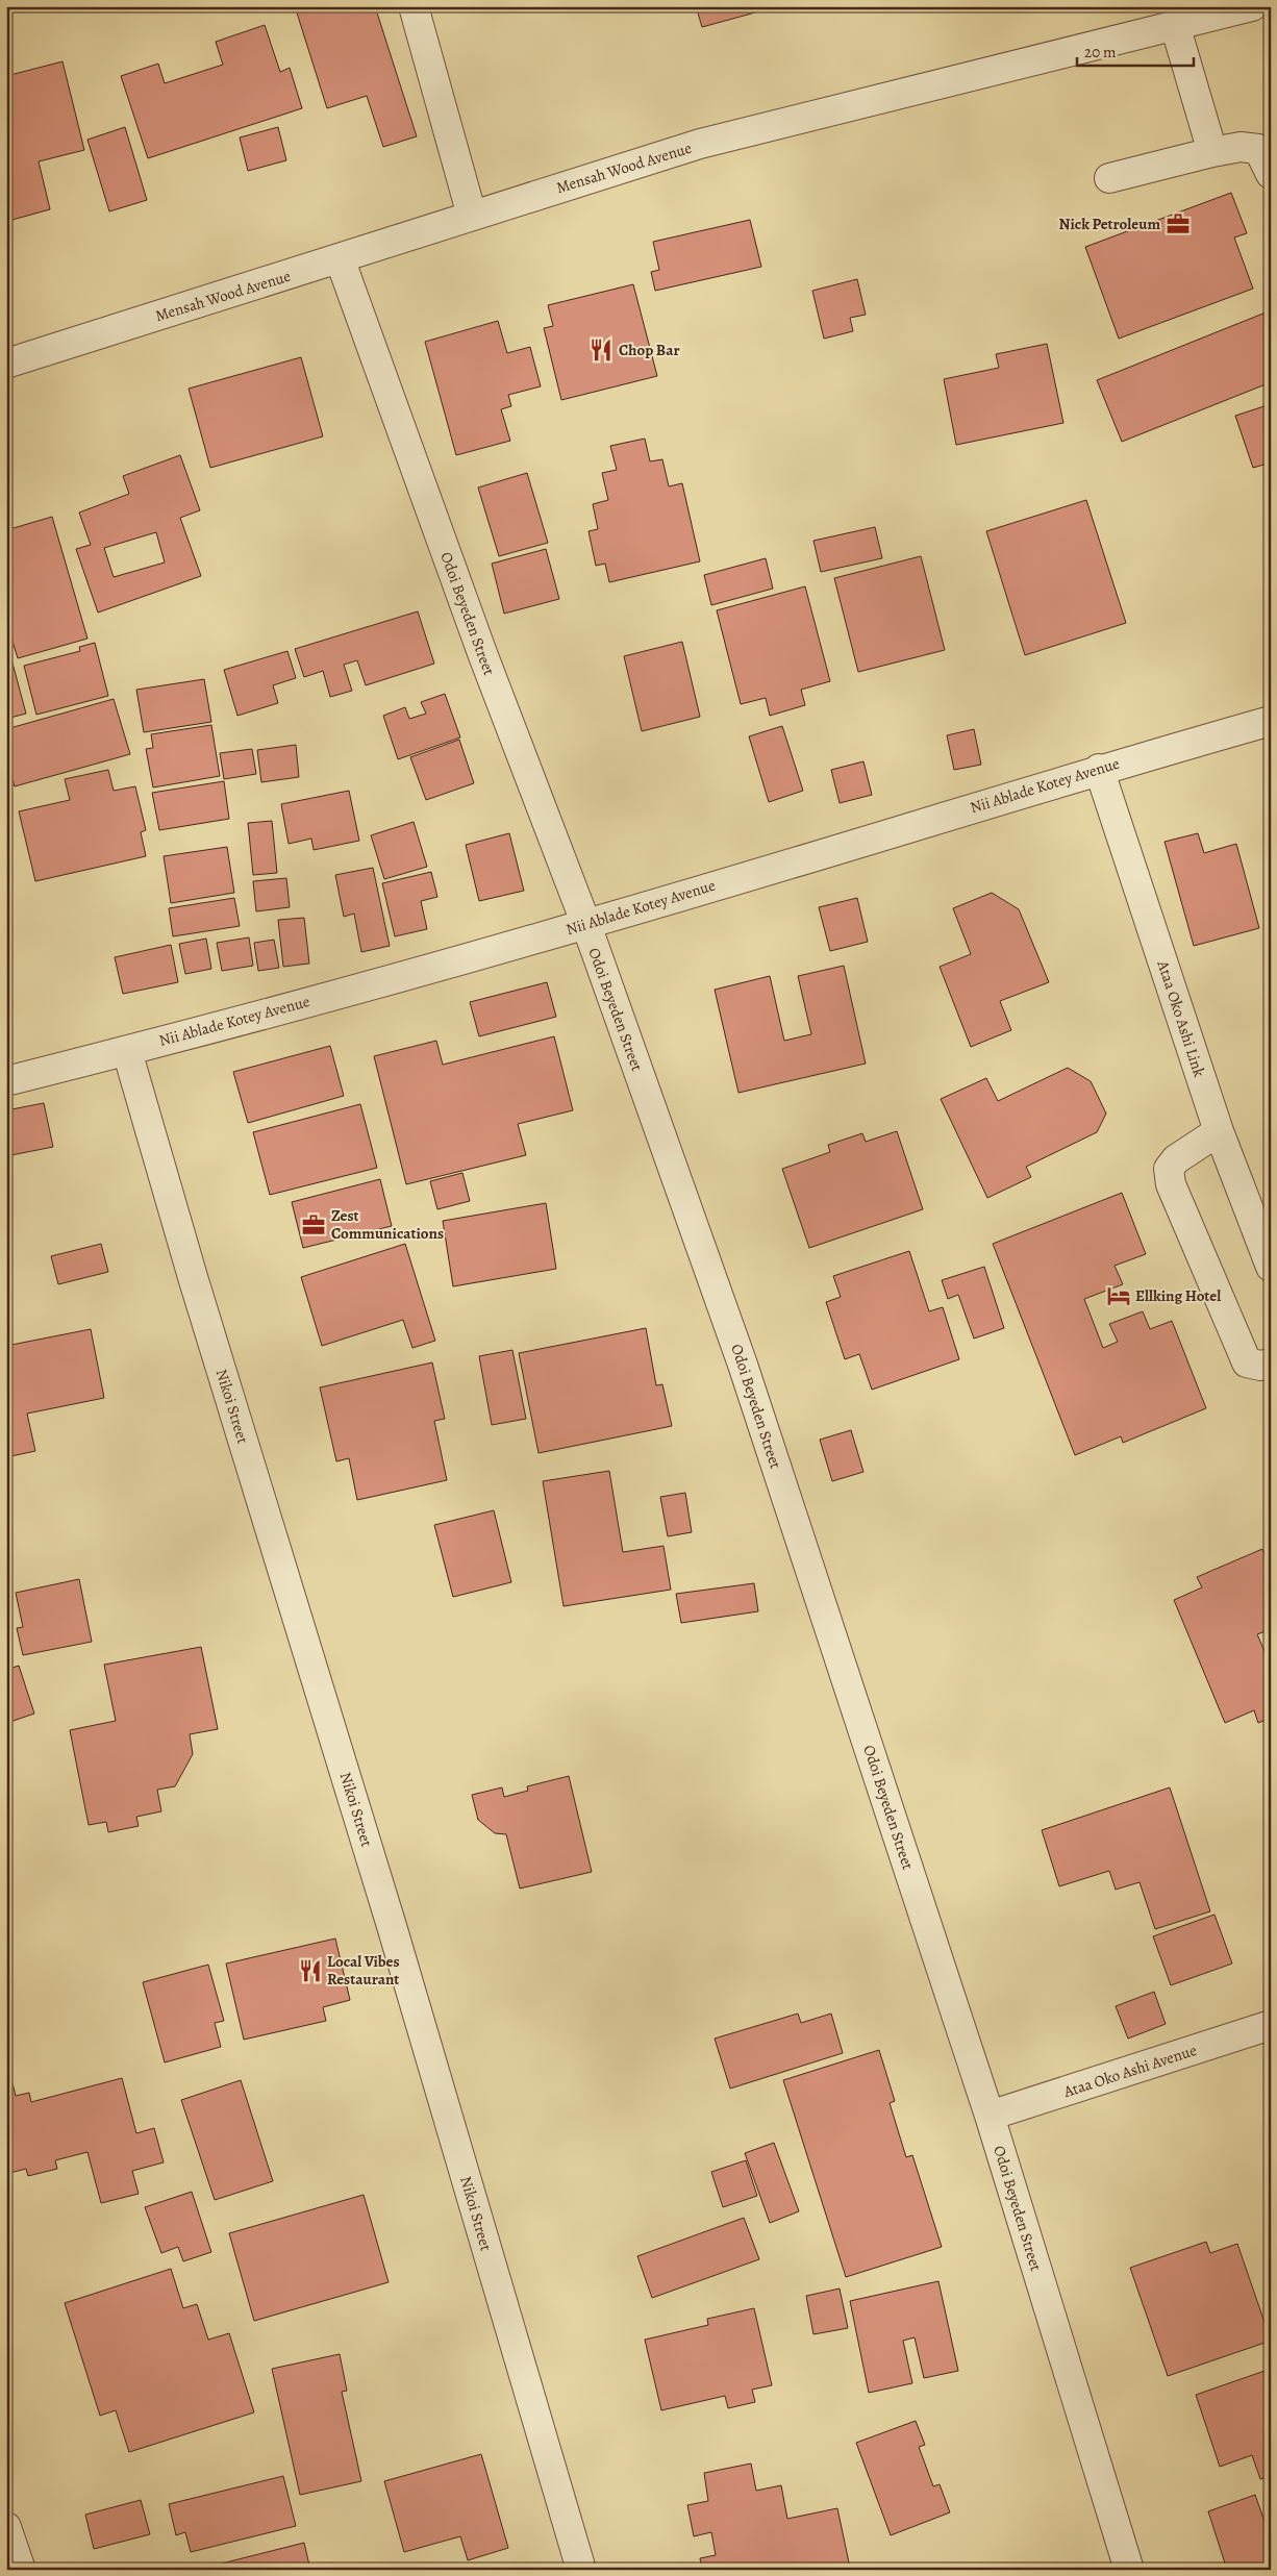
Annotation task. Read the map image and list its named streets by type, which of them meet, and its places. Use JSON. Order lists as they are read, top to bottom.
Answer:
{
  "streets": {
    "street": [
      "Mensah Wood Avenue",
      "Odoi Beyeden Street",
      "Nii Ablade Kotey Avenue",
      "Ataa Oko Ashi Link",
      "Nikoi Street",
      "Ataa Oko Ashi Avenue"
    ]
  },
  "crossings": [
    ["Mensah Wood Avenue", "Odoi Beyeden Street"],
    ["Odoi Beyeden Street", "Nii Ablade Kotey Avenue"],
    ["Odoi Beyeden Street", "Ataa Oko Ashi Avenue"],
    ["Nii Ablade Kotey Avenue", "Ataa Oko Ashi Link"],
    ["Nii Ablade Kotey Avenue", "Nikoi Street"]
  ],
  "places": {
    "office": ["Nick Petroleum", "Zest Communications"],
    "restaurant": ["Chop Bar", "Local Vibes Restaurant"],
    "hotel": ["Ellking Hotel"]
  },
  "scale_bar": "20 m"
}
